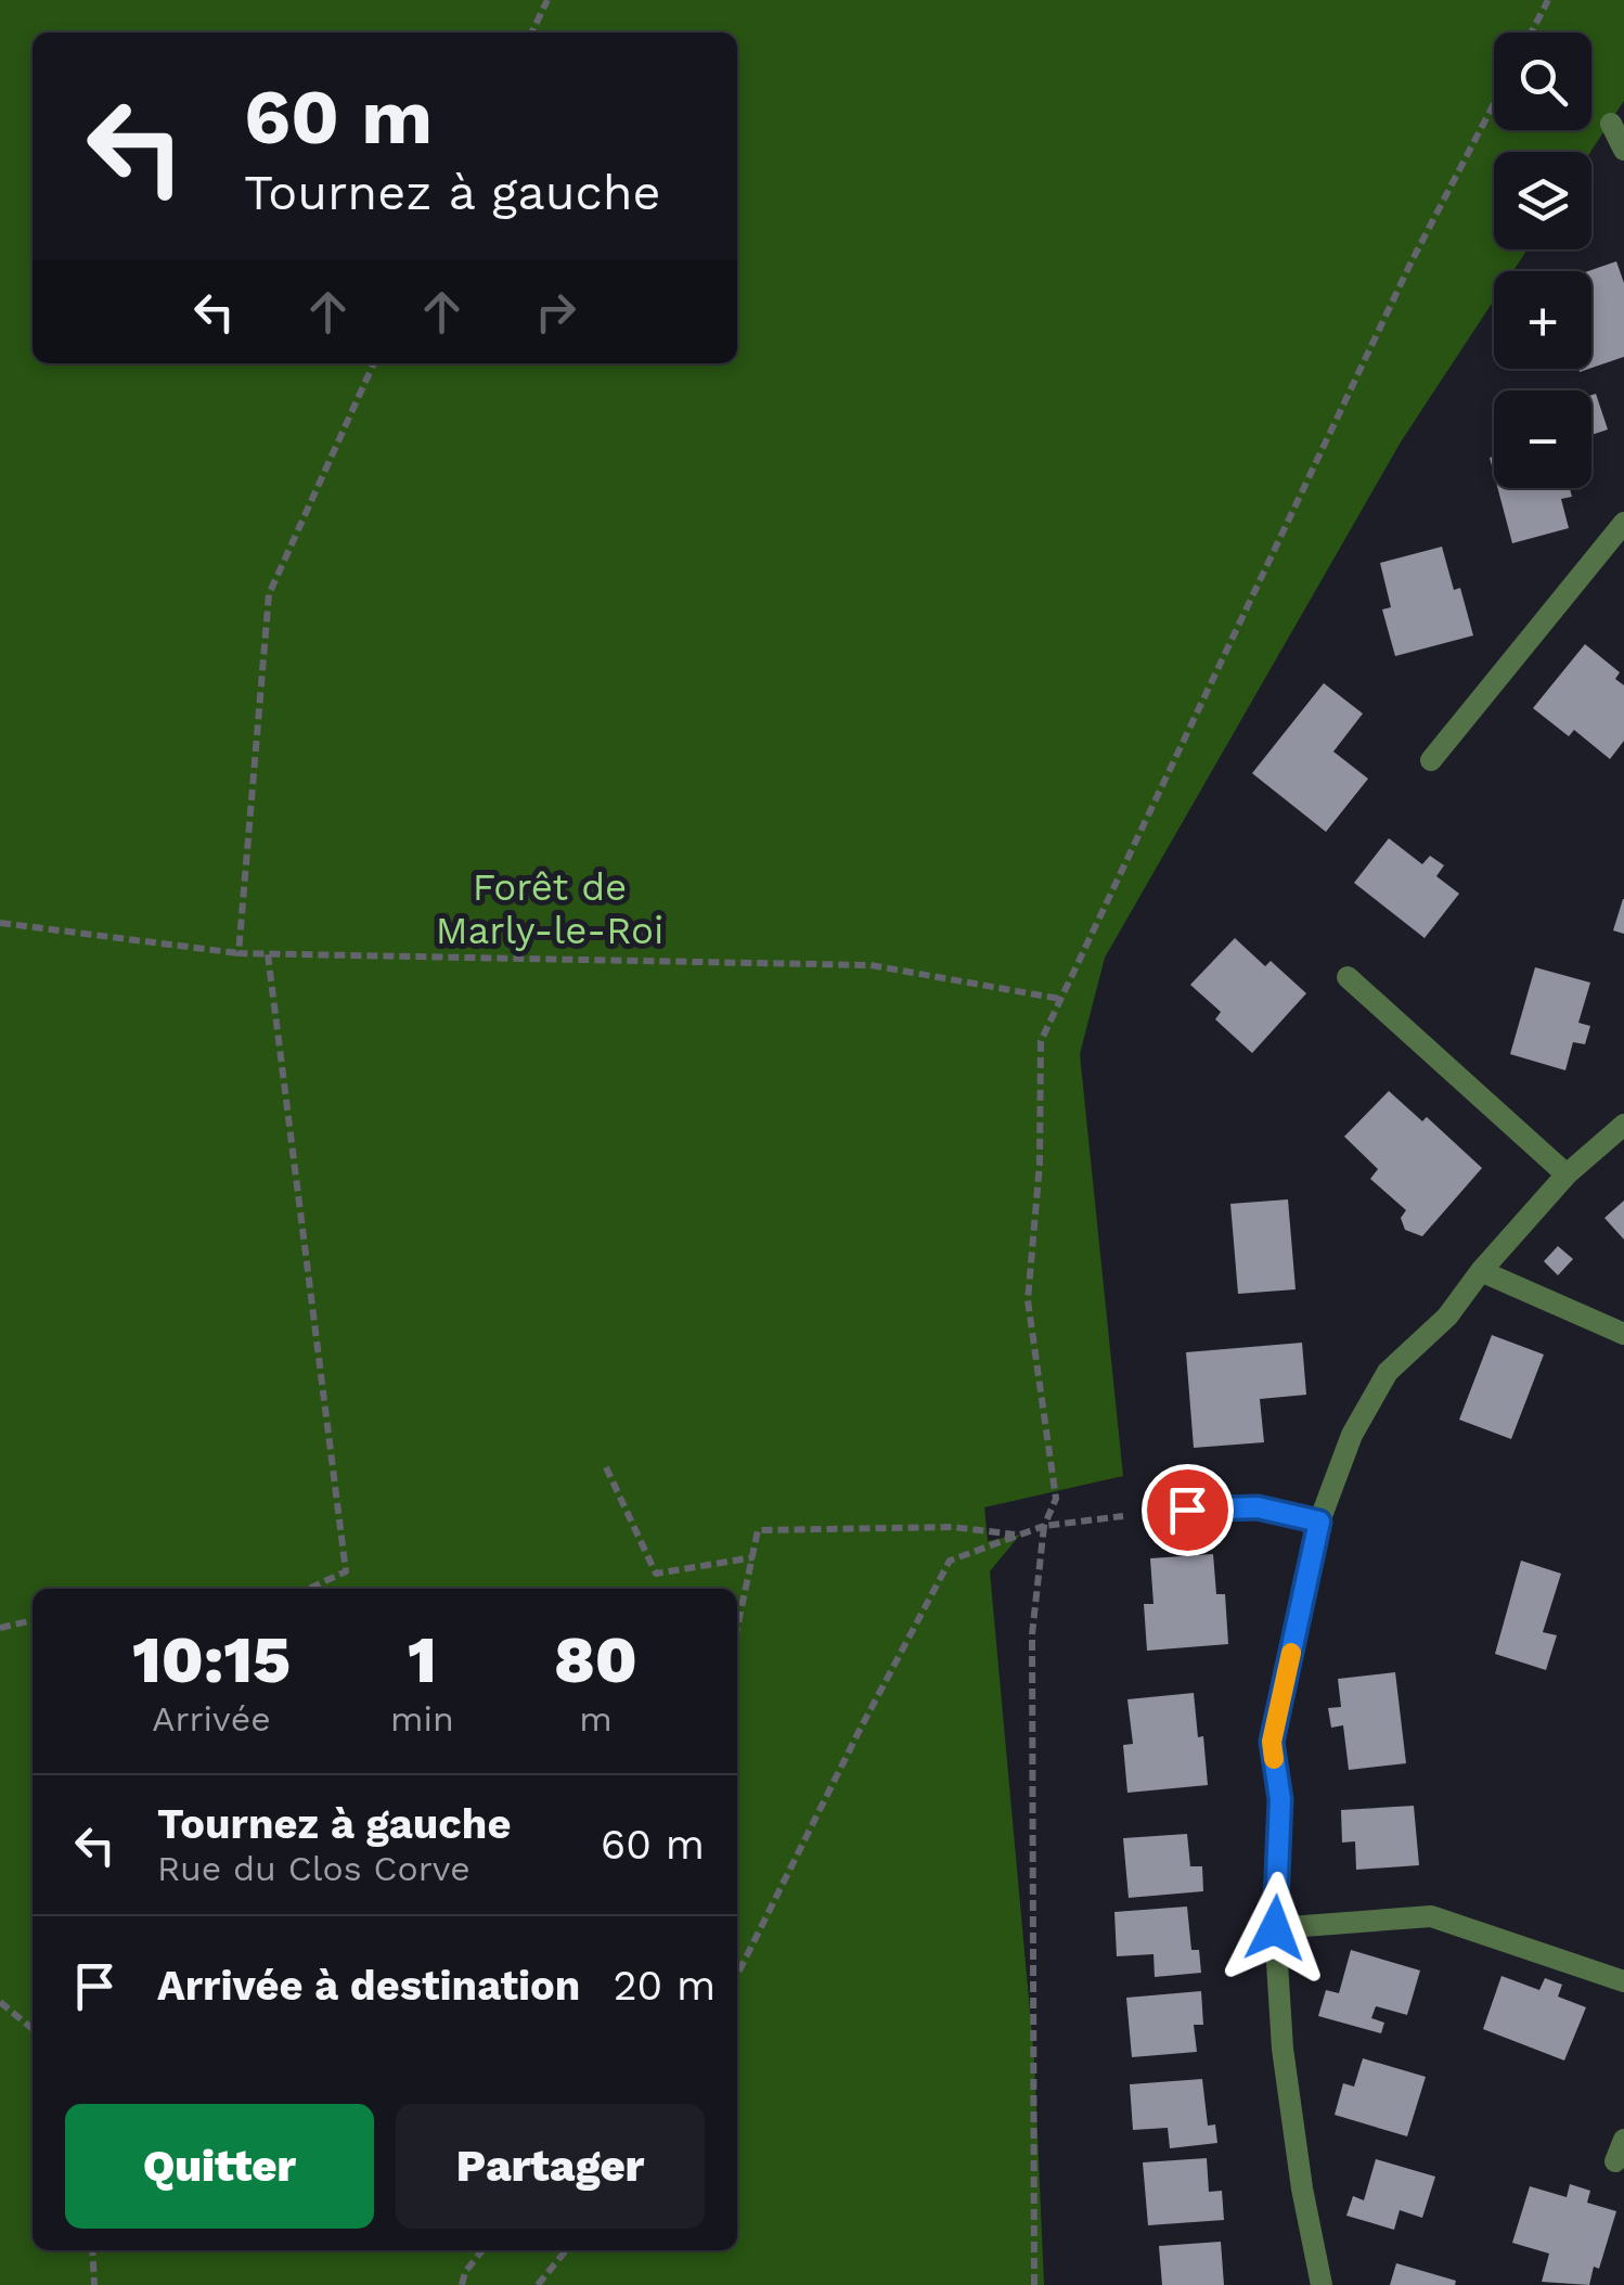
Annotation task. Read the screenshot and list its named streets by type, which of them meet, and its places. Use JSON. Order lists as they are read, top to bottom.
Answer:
{
  "parks": ["Forêt de Marly-le-Roi"],
  "page": {
    "map_buttons": ["+", "−"],
    "turn": ["60 m", "Tournez à gauche"],
    "eta": [
      "10:15",
      "Arrivée",
      "1",
      "min",
      "80",
      "m"
    ],
    "list": [
      {
        "name": "Tournez à gauche",
        "note": "Rue du Clos Corve",
        "value": "60 m"
      },
      {
        "name": "Arrivée à destination",
        "value": "20 m"
      }
    ],
    "buttons": ["Quitter", "Partager"]
  }
}
